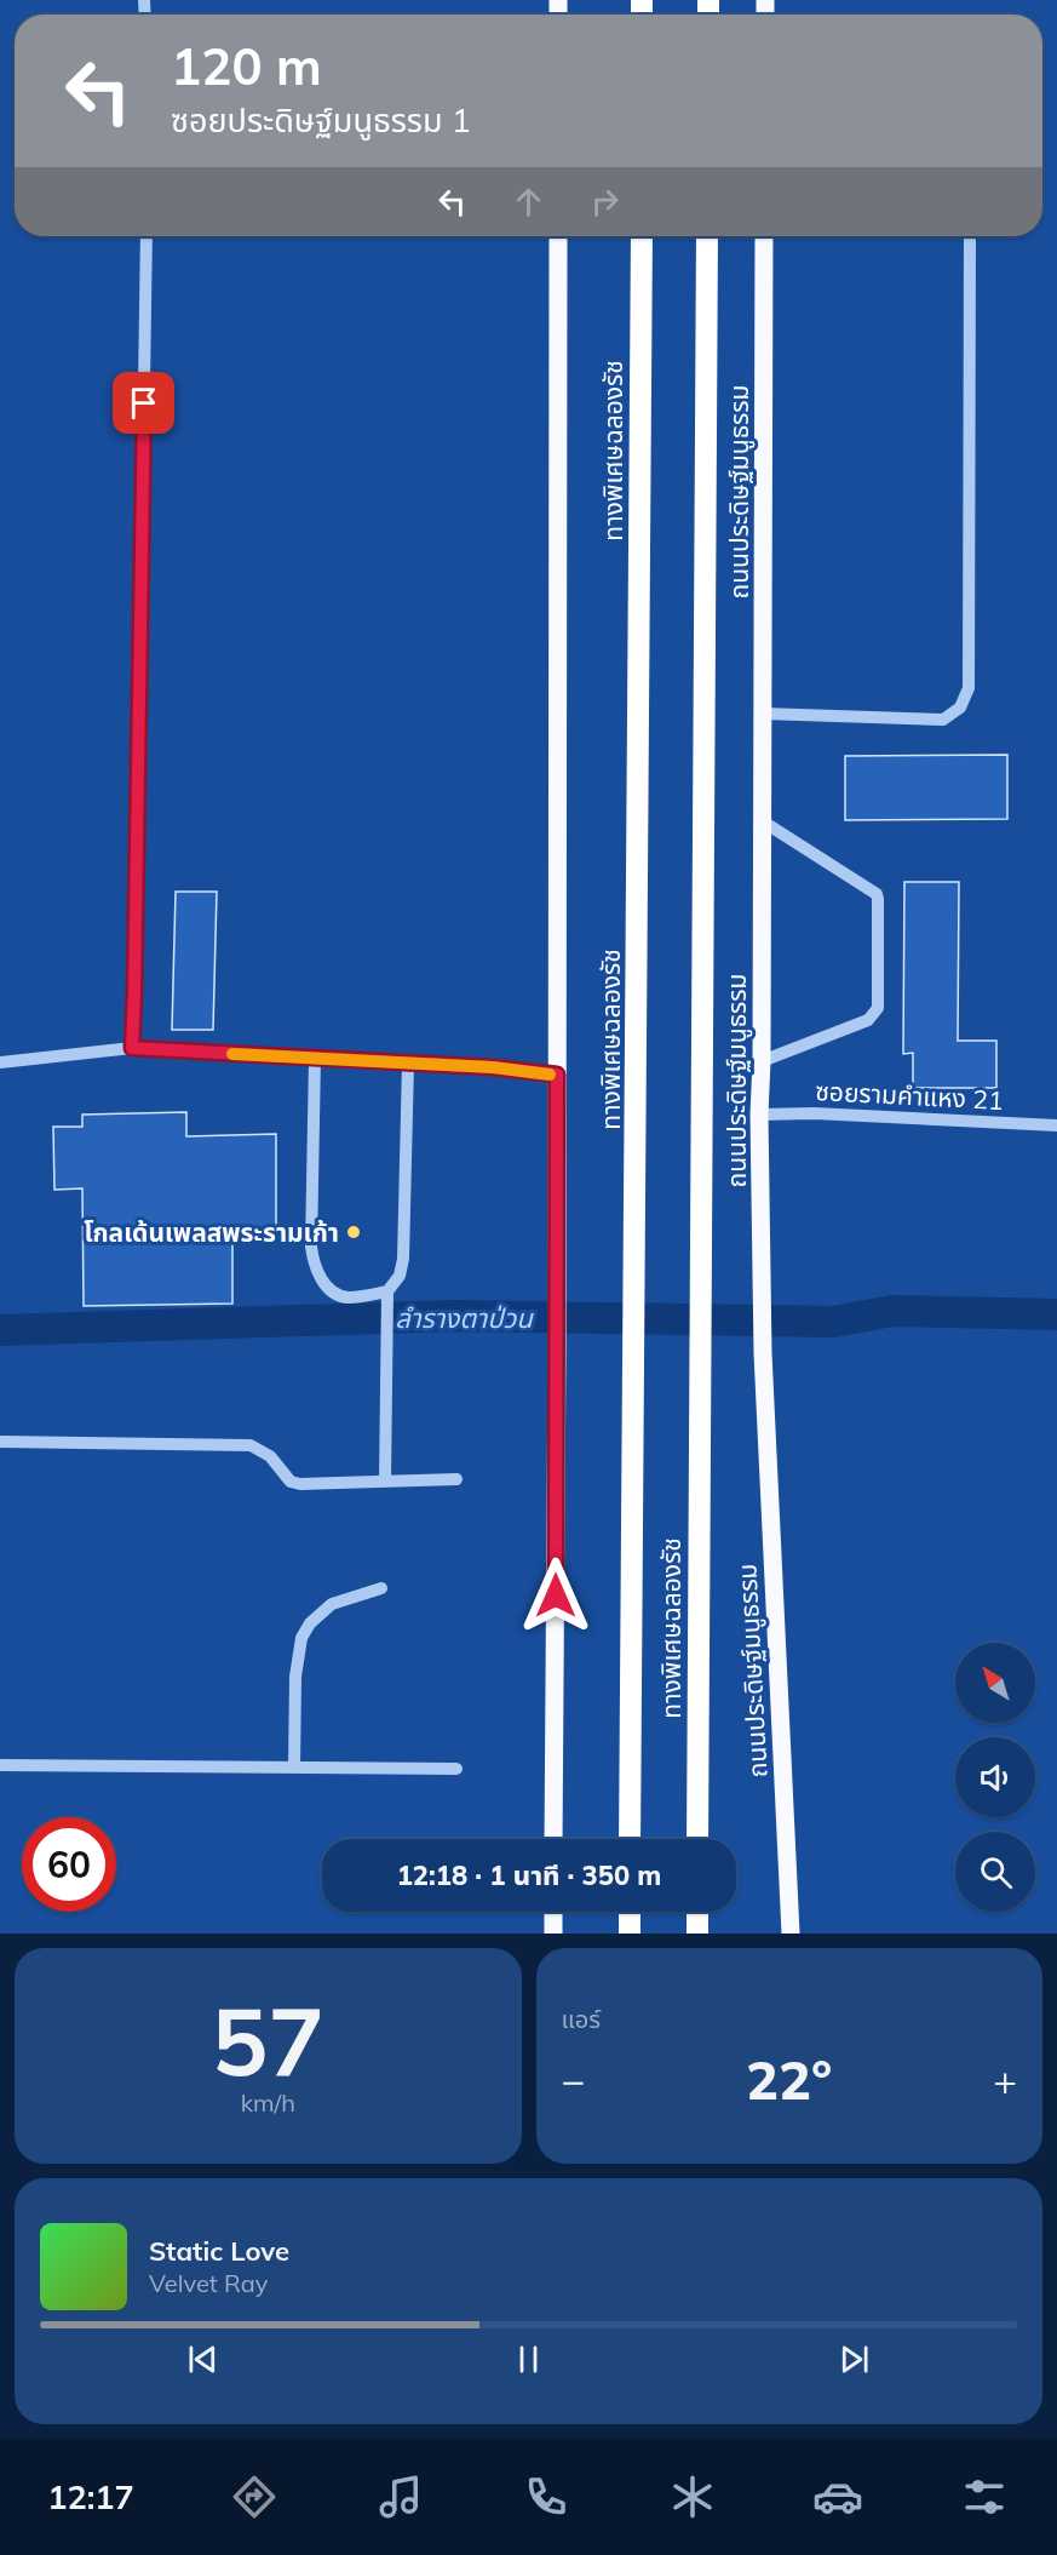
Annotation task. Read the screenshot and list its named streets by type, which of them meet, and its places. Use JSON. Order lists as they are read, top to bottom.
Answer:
{
  "streets": {
    "highway": ["ทางพิเศษฉลองรัช"],
    "main road": ["ถนนประดิษฐ์มนูธรรม"],
    "street": ["ซอยรามคำแหง 21"]
  },
  "crossings": [
    ["ถนนประดิษฐ์มนูธรรม", "ซอยรามคำแหง 21"]
  ],
  "water": ["ลำรางตาป่วน"],
  "places": ["โกลเด้นเพลสพระรามเก้า"],
  "north": "top left",
  "page": {
    "turn": ["120 m", "ซอยประดิษฐ์มนูธรรม 1"],
    "limit": "60",
    "trip": "12:18 · 1 นาที · 350 m",
    "tile": [
      ["57", "km/h"],
      "แอร์"
    ],
    "heat": ["−", "22°", "+"],
    "song": ["Static Love", "Velvet Ray"],
    "tabs": "12:17"
  }
}
